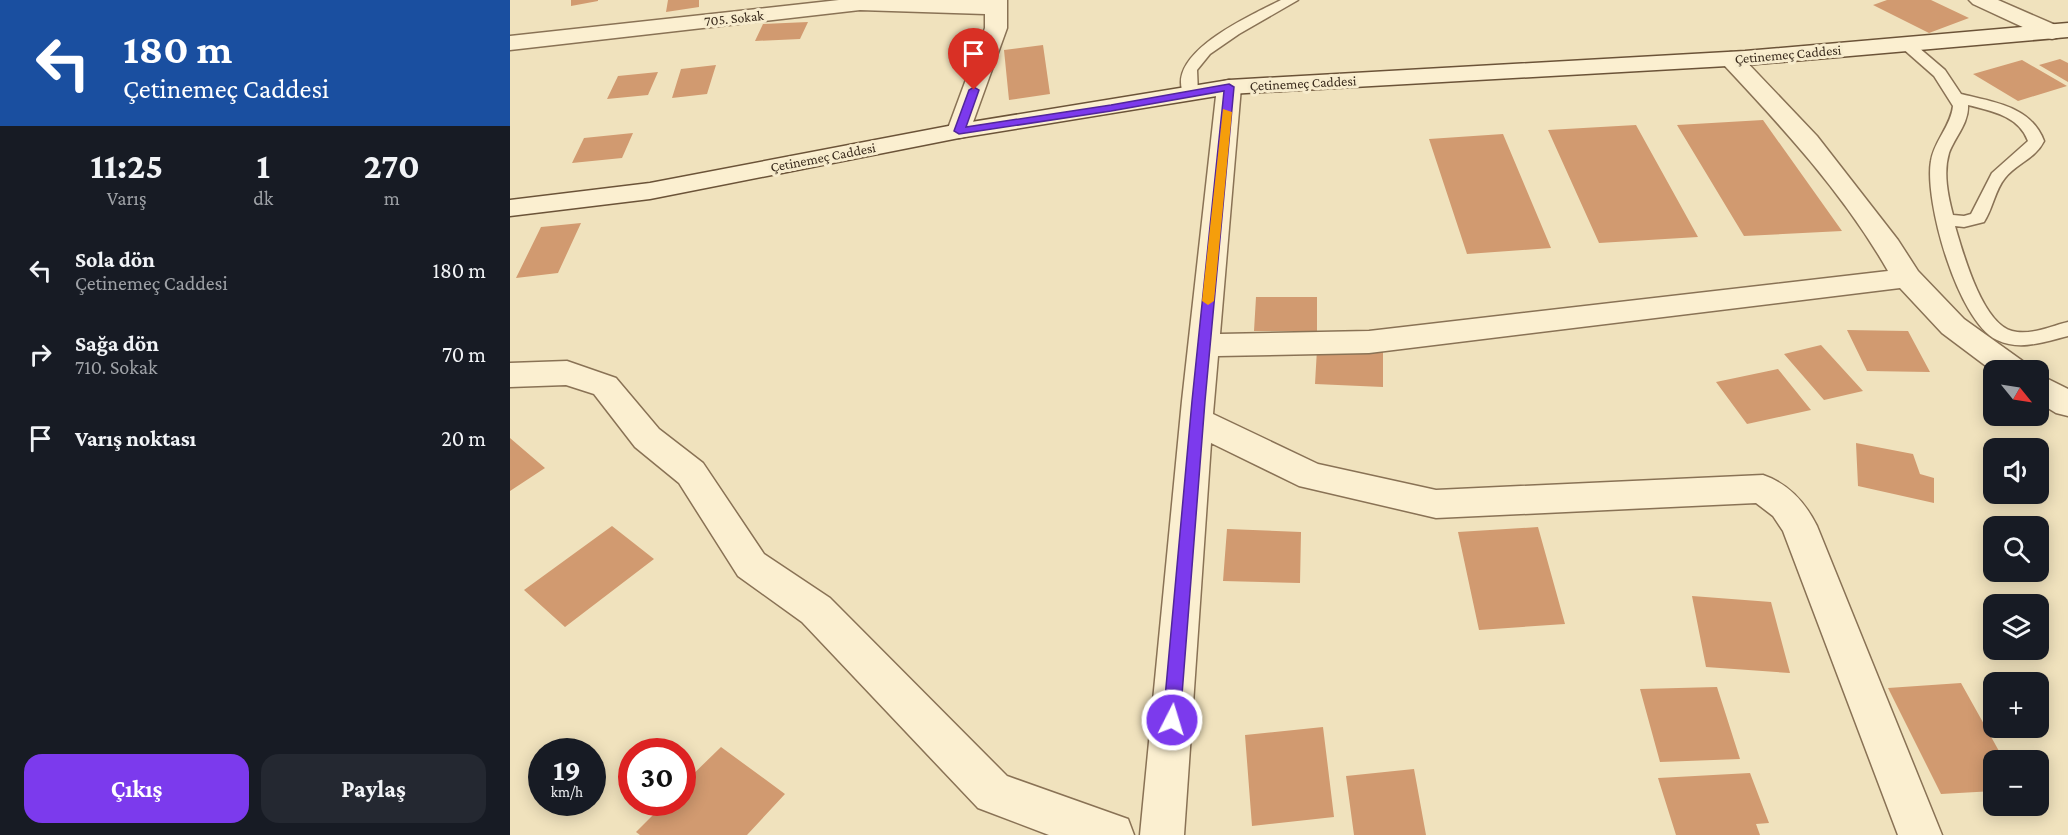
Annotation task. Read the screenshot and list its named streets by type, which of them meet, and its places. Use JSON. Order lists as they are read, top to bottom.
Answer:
{
  "streets": {
    "street": ["705. Sokak", "Çetinemeç Caddesi"]
  },
  "north": "bottom right",
  "page": {
    "turn": ["180 m", "Çetinemeç Caddesi"],
    "eta": [
      "11:25",
      "Varış",
      "1",
      "dk",
      "270",
      "m"
    ],
    "list": [
      {
        "name": "Sola dön",
        "note": "Çetinemeç Caddesi",
        "value": "180 m"
      },
      {
        "name": "Sağa dön",
        "note": "710. Sokak",
        "value": "70 m"
      },
      {
        "name": "Varış noktası",
        "value": "20 m"
      }
    ],
    "map_buttons": ["+", "−"],
    "speed": "19 km/h",
    "limit": "30",
    "buttons": ["Çıkış", "Paylaş"]
  }
}
